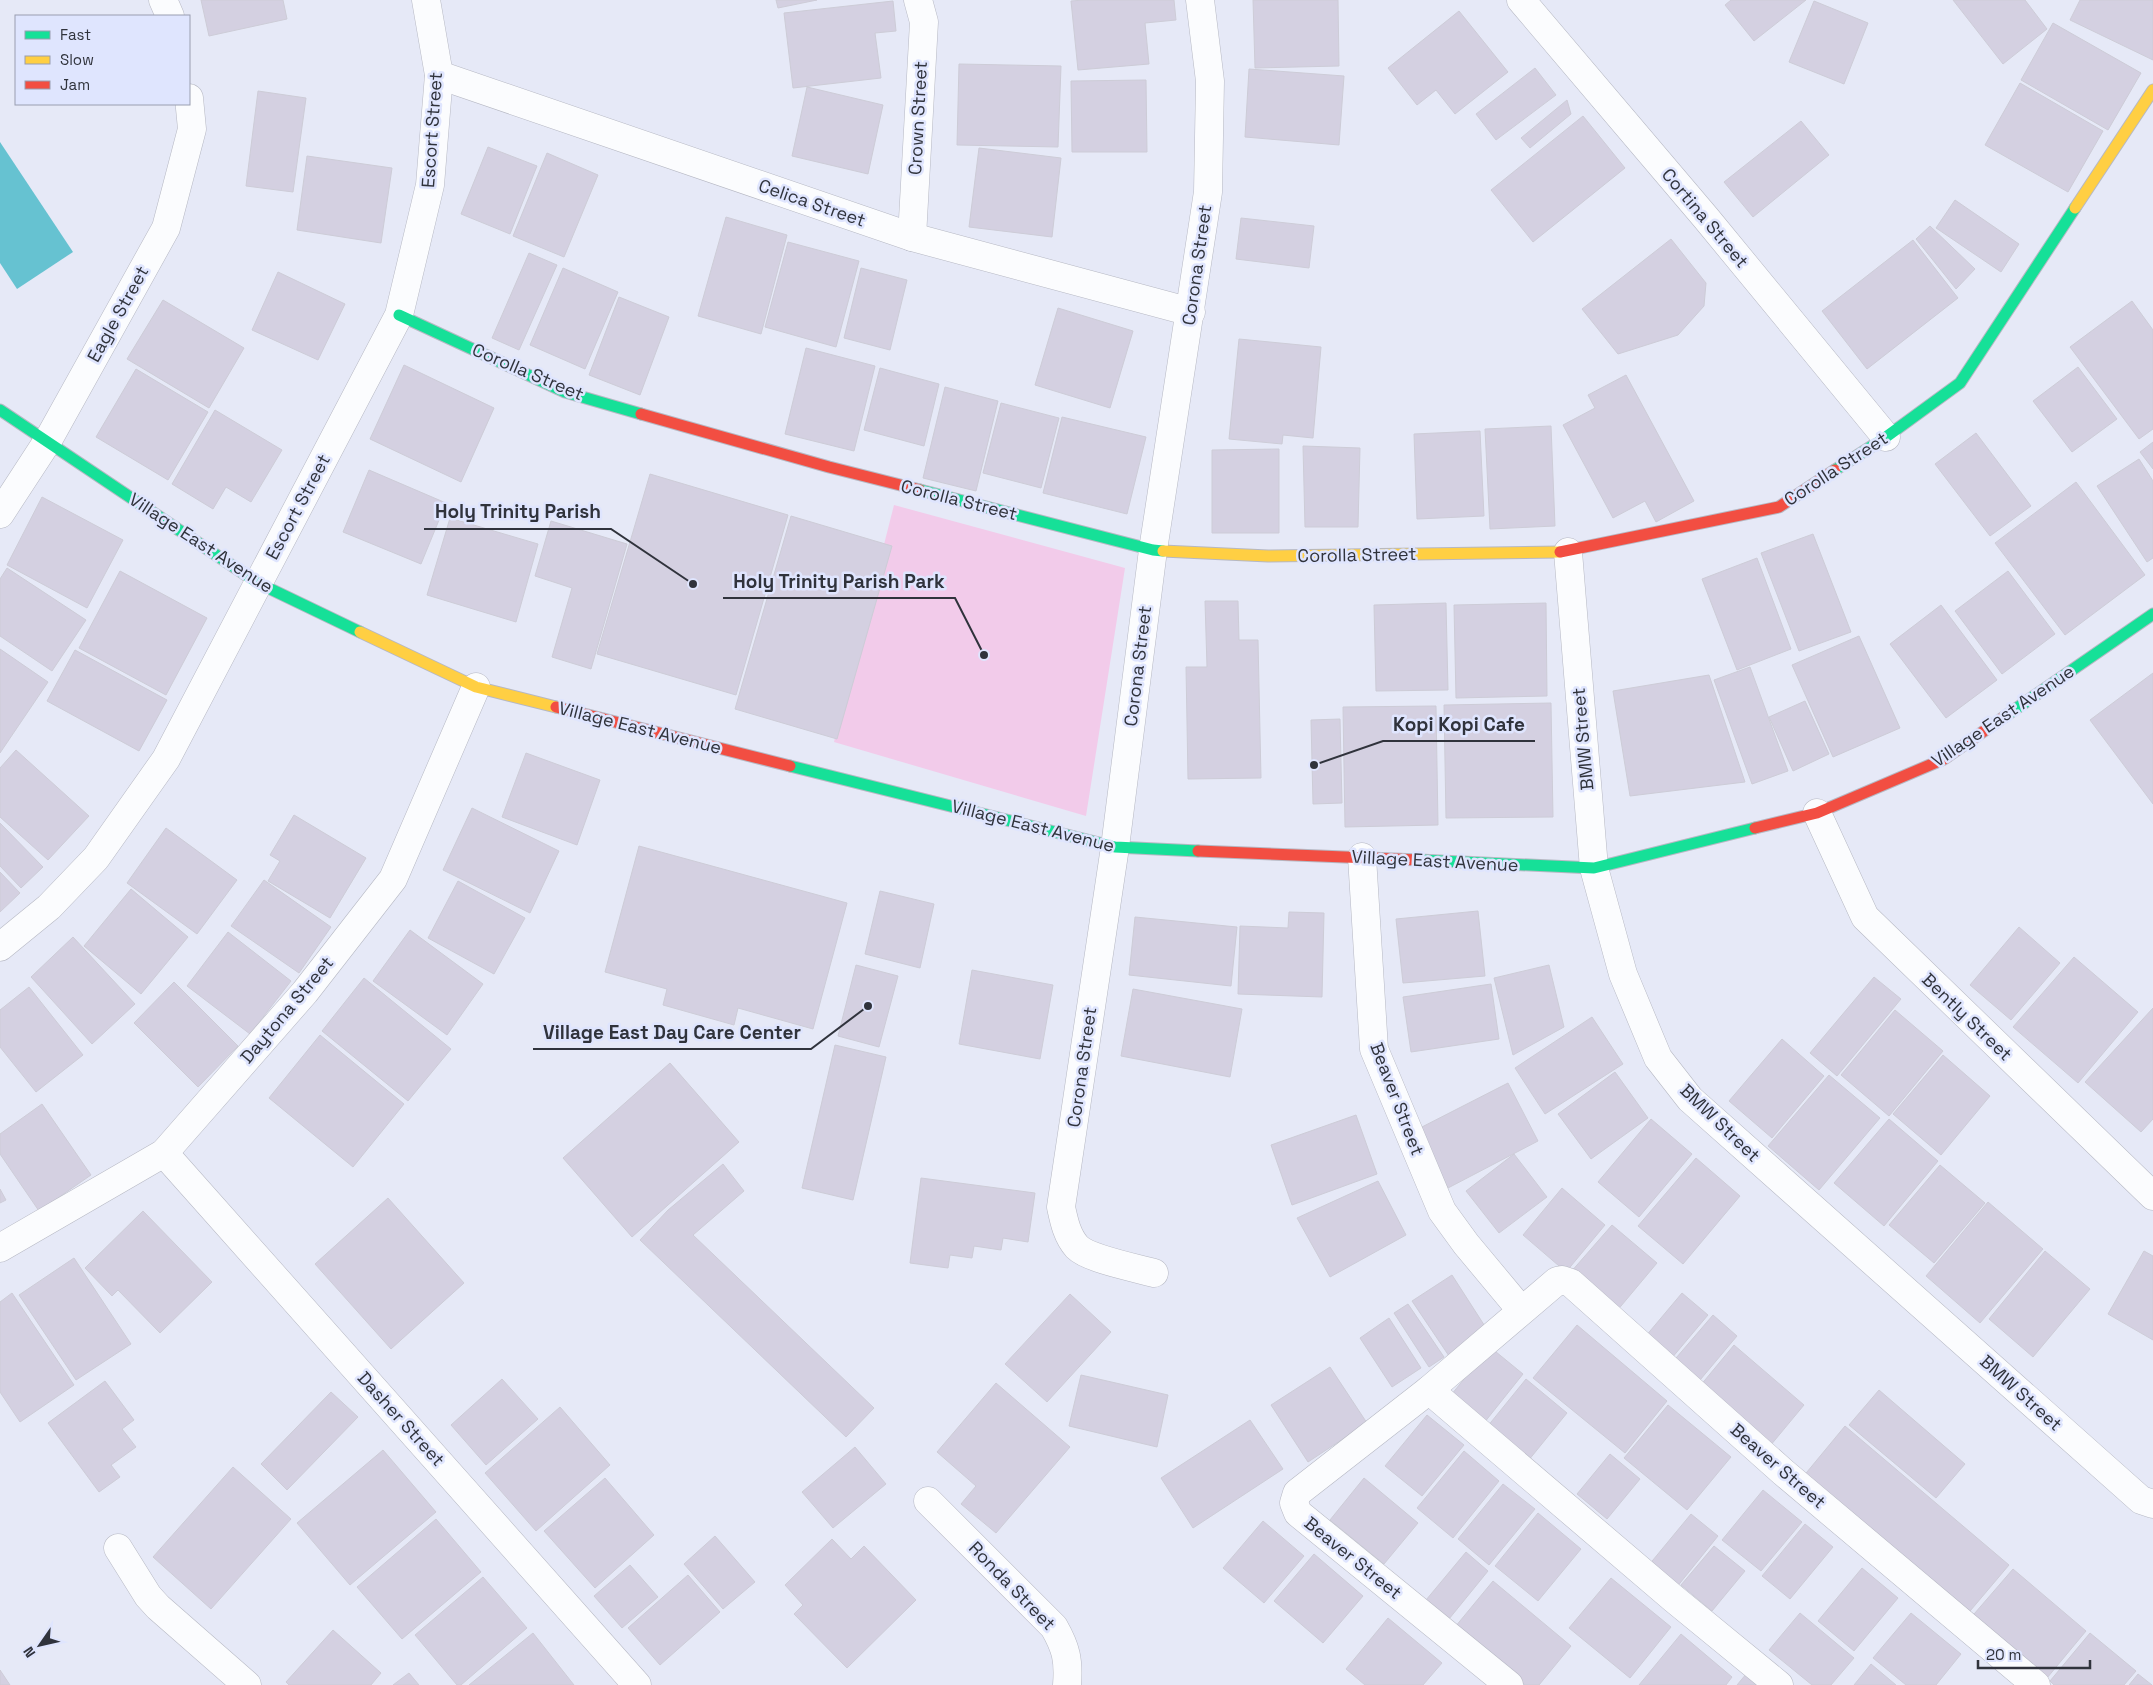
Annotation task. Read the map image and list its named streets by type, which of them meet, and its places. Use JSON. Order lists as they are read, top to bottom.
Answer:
{
  "streets": {
    "street": [
      "Crown Street",
      "Escort Street",
      "Celica Street",
      "Cortina Street",
      "Corona Street",
      "Eagle Street",
      "Corolla Street",
      "Village East Avenue",
      "BMW Street",
      "Daytona Street",
      "Bently Street",
      "Beaver Street",
      "Dasher Street",
      "Ronda Street"
    ]
  },
  "crossings": [
    ["Crown Street", "Celica Street"],
    ["Escort Street", "Celica Street"],
    ["Escort Street", "Corolla Street"],
    ["Escort Street", "Village East Avenue"],
    ["Celica Street", "Corona Street"],
    ["Cortina Street", "Corolla Street"],
    ["Corona Street", "Corolla Street"],
    ["Corona Street", "Village East Avenue"],
    ["Eagle Street", "Village East Avenue"],
    ["Corolla Street", "BMW Street"],
    ["Village East Avenue", "BMW Street"],
    ["Village East Avenue", "Daytona Street"],
    ["Village East Avenue", "Bently Street"],
    ["Village East Avenue", "Beaver Street"],
    ["Daytona Street", "Dasher Street"]
  ],
  "places": [
    "Holy Trinity Parish",
    "Holy Trinity Parish Park",
    "Kopi Kopi Cafe",
    "Village East Day Care Center"
  ],
  "legend": ["Fast", "Slow", "Jam"],
  "scale_bar": "20 m",
  "north": "bottom left"
}
